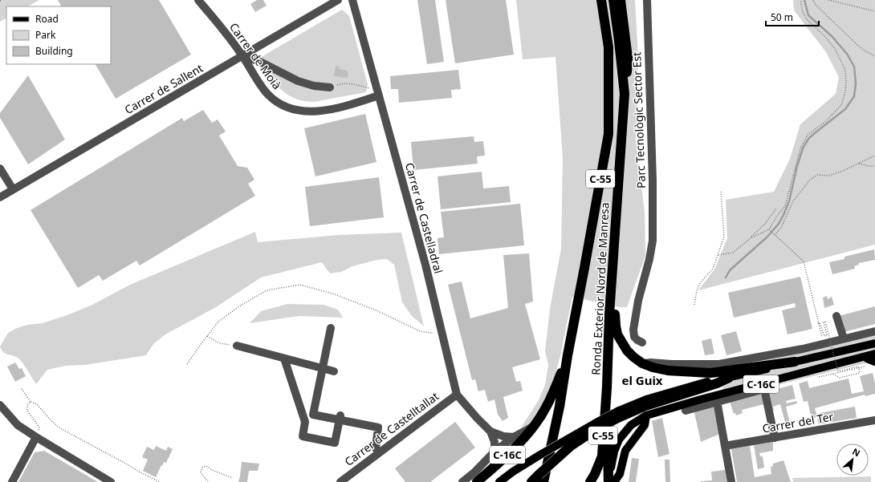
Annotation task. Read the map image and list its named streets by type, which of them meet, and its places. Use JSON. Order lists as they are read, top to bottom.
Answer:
{
  "streets": {
    "highway": ["C-55", "Ronda Exterior Nord de Manresa", "C-16C"],
    "street": [
      "Carrer de Moià",
      "Carrer de Sallent",
      "Parc Tecnològic Sector Est",
      "Carrer de Castelladral",
      "Carrer del Ter",
      "Carrer de Castelltallat"
    ]
  },
  "crossings": [
    ["Carrer de Moià", "Carrer de Sallent"],
    ["Carrer de Moià", "Carrer de Castelladral"],
    ["C-55", "Ronda Exterior Nord de Manresa"],
    ["C-55", "C-16C"],
    ["Carrer de Castelladral", "Carrer de Castelltallat"],
    ["Ronda Exterior Nord de Manresa", "C-16C"]
  ],
  "districts": ["el Guix"],
  "legend": ["Road", "Park", "Building"],
  "scale_bar": "50 m",
  "north": "top right"
}
